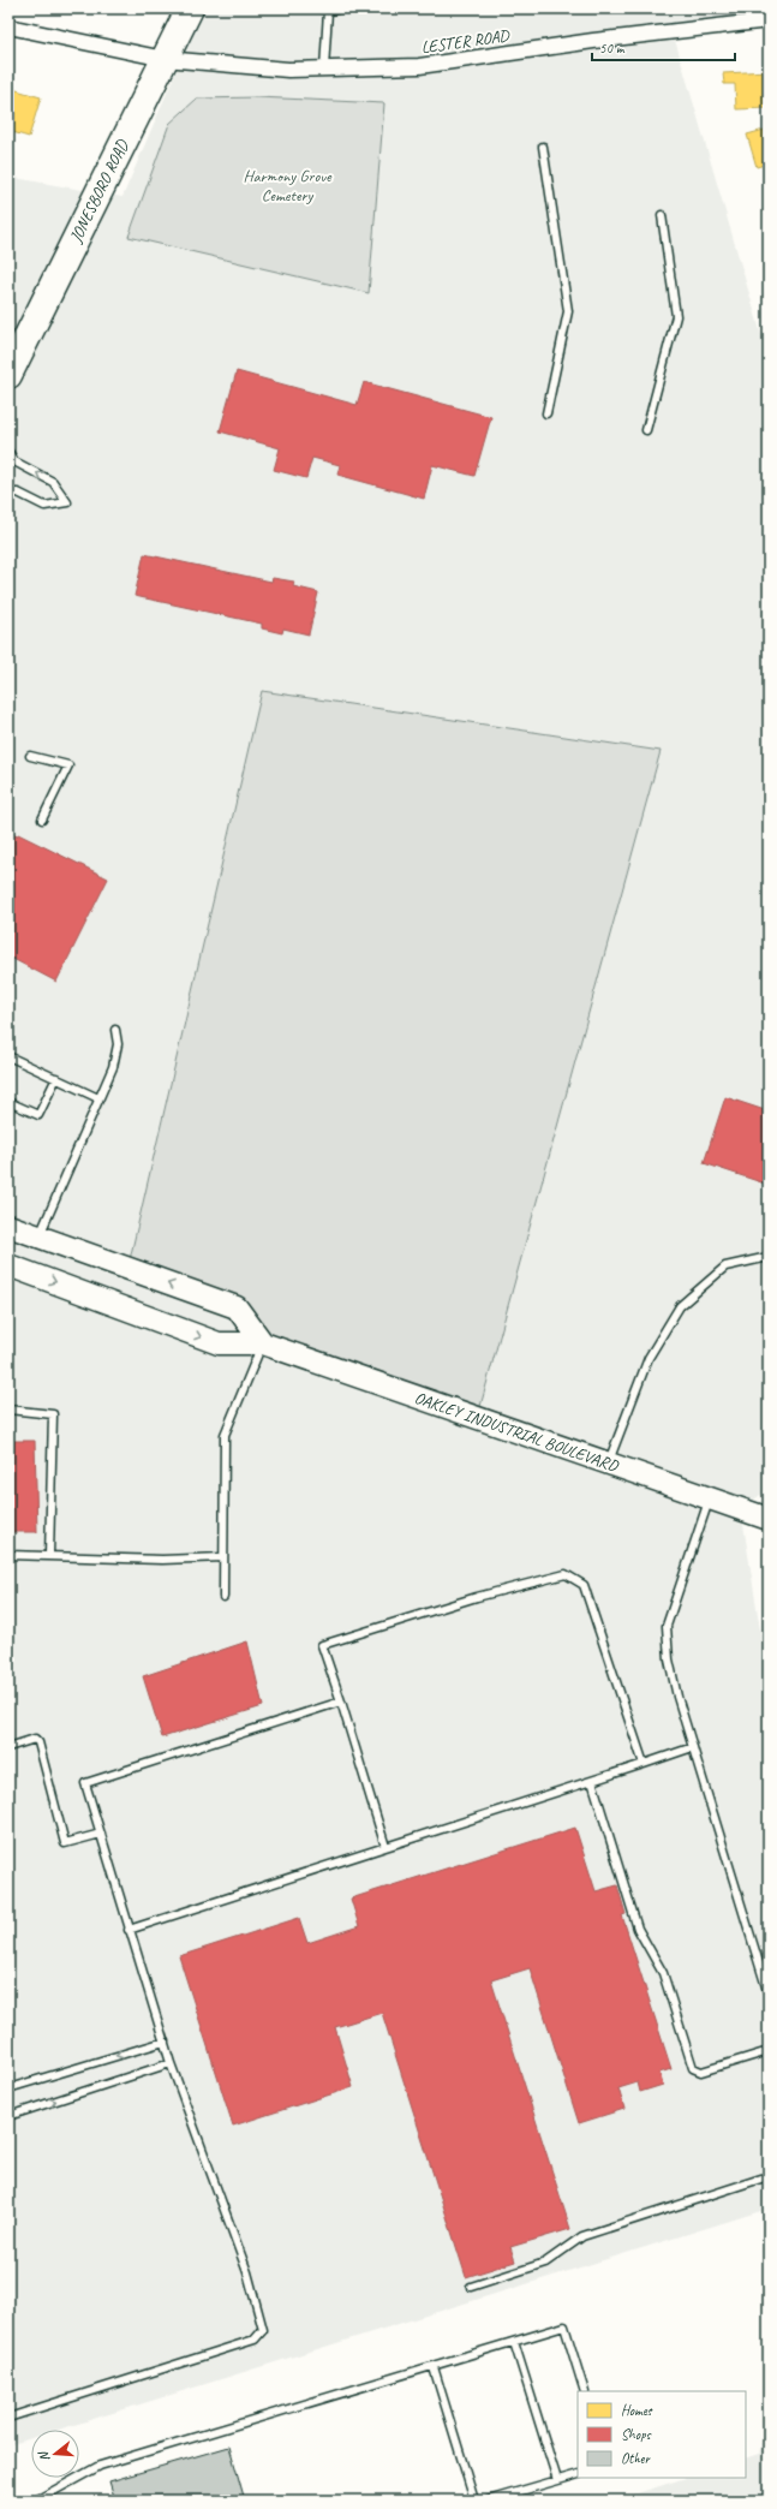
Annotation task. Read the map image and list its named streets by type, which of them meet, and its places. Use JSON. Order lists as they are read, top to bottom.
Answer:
{
  "streets": {
    "highway": ["JONESBORO ROAD"],
    "street": ["LESTER ROAD", "OAKLEY INDUSTRIAL BOULEVARD"]
  },
  "crossings": [
    ["LESTER ROAD", "JONESBORO ROAD"]
  ],
  "parks": ["Harmony Grove Cemetery"],
  "legend": ["Homes", "Shops", "Other"],
  "scale_bar": "50 m",
  "north": "left"
}
